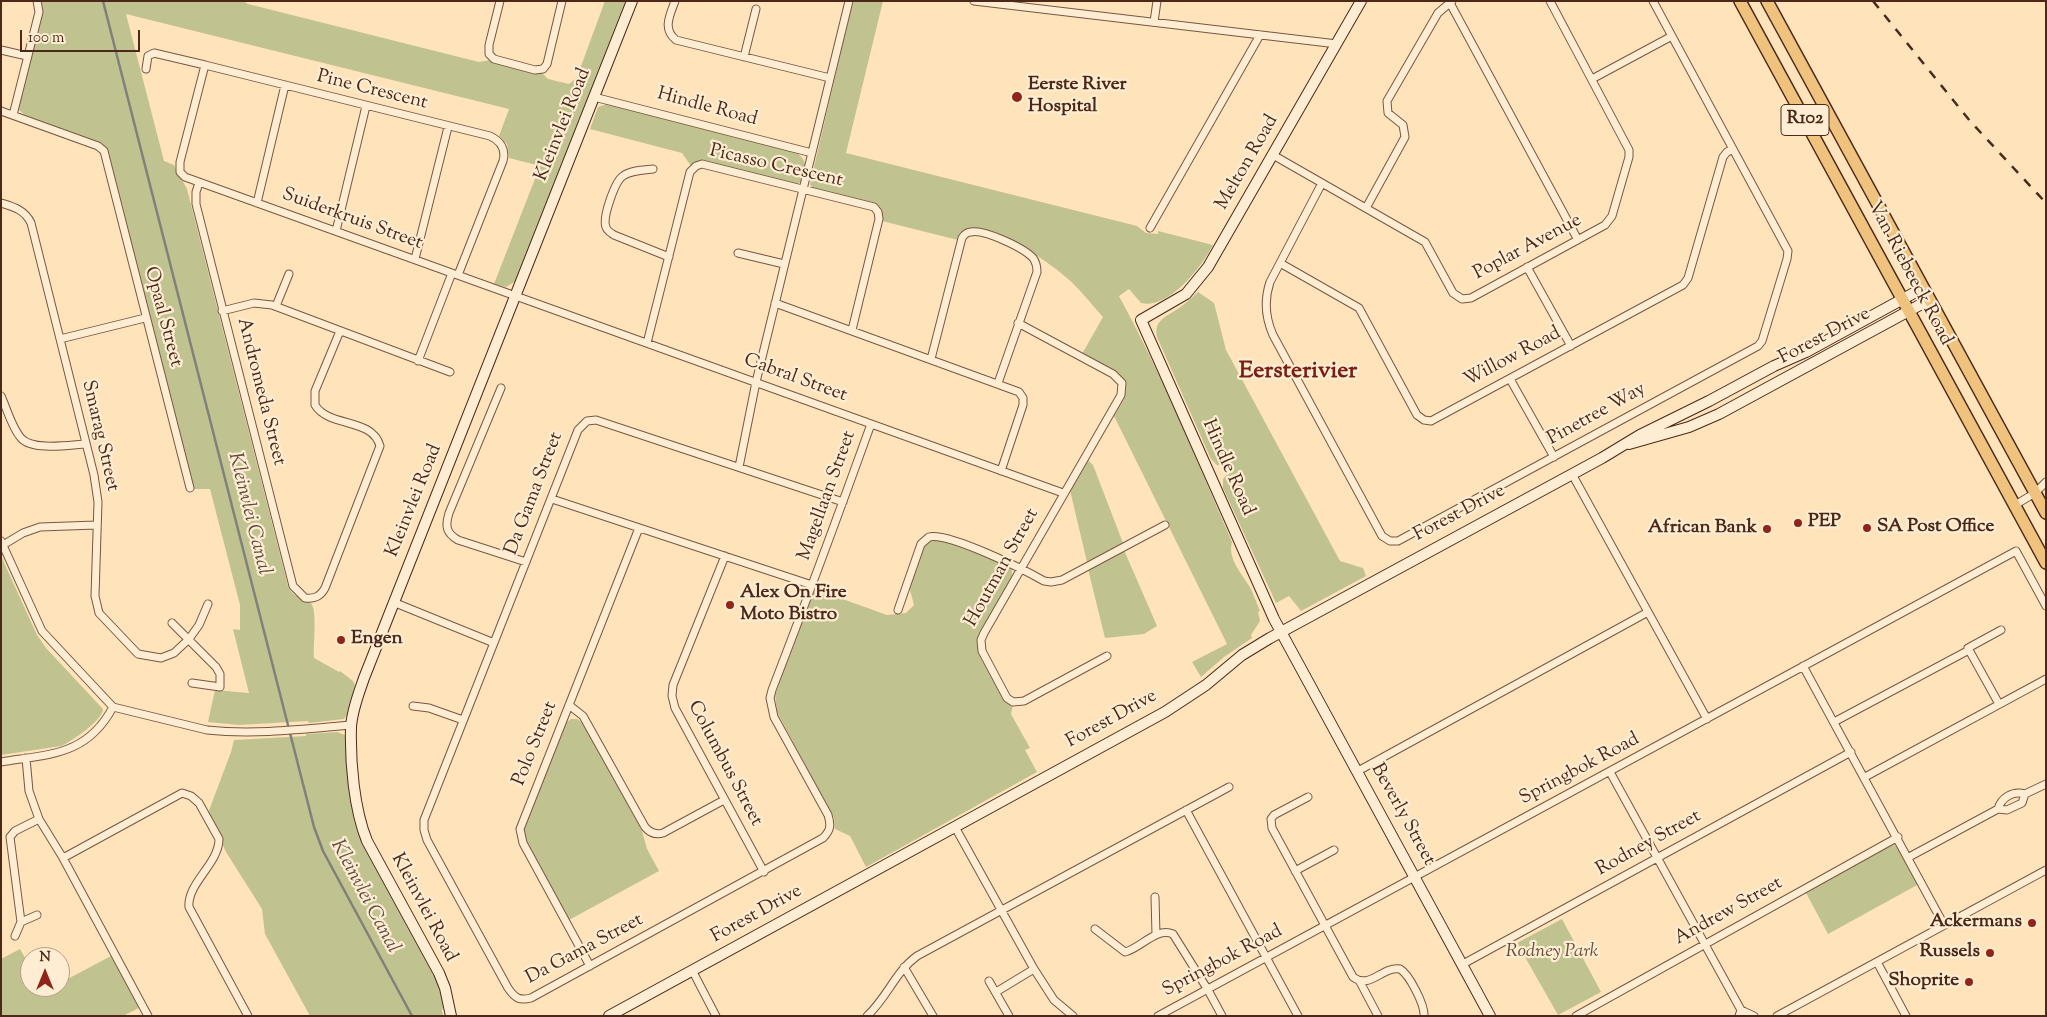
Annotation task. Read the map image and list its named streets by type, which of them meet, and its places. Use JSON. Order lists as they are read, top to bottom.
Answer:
{
  "streets": {
    "main road": ["R102", "Van Riebeeck Road"],
    "street": [
      "Pine Crescent",
      "Hindle Road",
      "Kleinvlei Road",
      "Melton Road",
      "Picasso Crescent",
      "Suiderkruis Street",
      "Poplar Avenue",
      "Opaal Street",
      "Forest Drive",
      "Willow Road",
      "Cabral Street",
      "Andromeda Street",
      "Pinetree Way",
      "Smarag Street",
      "Da Gama Street",
      "Magellaan Street",
      "Houtman Street",
      "Polo Street",
      "Columbus Street",
      "Springbok Road",
      "Beverly Street",
      "Rodney Street",
      "Andrew Street"
    ]
  },
  "crossings": [
    ["Pine Crescent", "Suiderkruis Street"],
    ["Hindle Road", "Kleinvlei Road"],
    ["Hindle Road", "Melton Road"],
    ["Hindle Road", "Forest Drive"],
    ["Hindle Road", "Beverly Street"],
    ["Kleinvlei Road", "Suiderkruis Street"],
    ["Kleinvlei Road", "Cabral Street"],
    ["Melton Road", "Poplar Avenue"],
    ["Picasso Crescent", "Cabral Street"],
    ["Suiderkruis Street", "Cabral Street"],
    ["Suiderkruis Street", "Andromeda Street"],
    ["Van Riebeeck Road", "Forest Drive"],
    ["Forest Drive", "Beverly Street"],
    ["Willow Road", "Pinetree Way"],
    ["Cabral Street", "Magellaan Street"],
    ["Cabral Street", "Houtman Street"],
    ["Da Gama Street", "Magellaan Street"],
    ["Da Gama Street", "Polo Street"],
    ["Da Gama Street", "Columbus Street"],
    ["Springbok Road", "Beverly Street"],
    ["Beverly Street", "Rodney Street"]
  ],
  "districts": ["Eersterivier"],
  "water": ["Kleinvlei Canal"],
  "parks": ["Rodney Park"],
  "places": [
    "Eerste River Hospital",
    "PEP",
    "SA Post Office",
    "African Bank",
    "Alex On Fire Moto Bistro",
    "Engen",
    "Ackermans",
    "Russels",
    "Shoprite"
  ],
  "scale_bar": "100 m",
  "north": "top"
}
